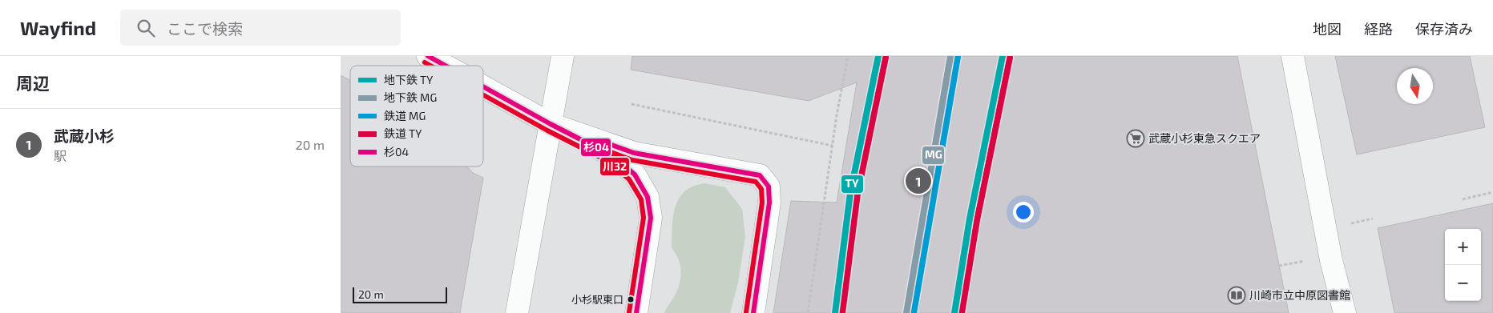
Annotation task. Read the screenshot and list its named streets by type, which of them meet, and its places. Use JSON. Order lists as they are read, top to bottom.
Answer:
{
  "places": {
    "supermarket": ["武蔵小杉東急スクエア"],
    "library": ["川崎市立中原図書館"],
    "other": ["小杉駅東口"]
  },
  "lines": [
    "metro line TY",
    "metro line MG",
    "transit line 杉04",
    "rail line MG",
    "rail line TY",
    "transit line 川32"
  ],
  "legend": [
    "地下鉄 TY",
    "地下鉄 MG",
    "鉄道 MG",
    "鉄道 TY",
    "杉04"
  ],
  "scale_bar": "20 m",
  "north": "bottom",
  "page": {
    "header": "Wayfind",
    "search": "ここで検索",
    "nav": ["地図", "経路", "保存済み"],
    "heading": "周辺",
    "list": [
      {
        "mark": "1",
        "name": "武蔵小杉",
        "note": "駅",
        "value": "20 m"
      }
    ],
    "pins": "1",
    "map_buttons": ["+", "−"],
    "scale": "20 m"
  }
}
